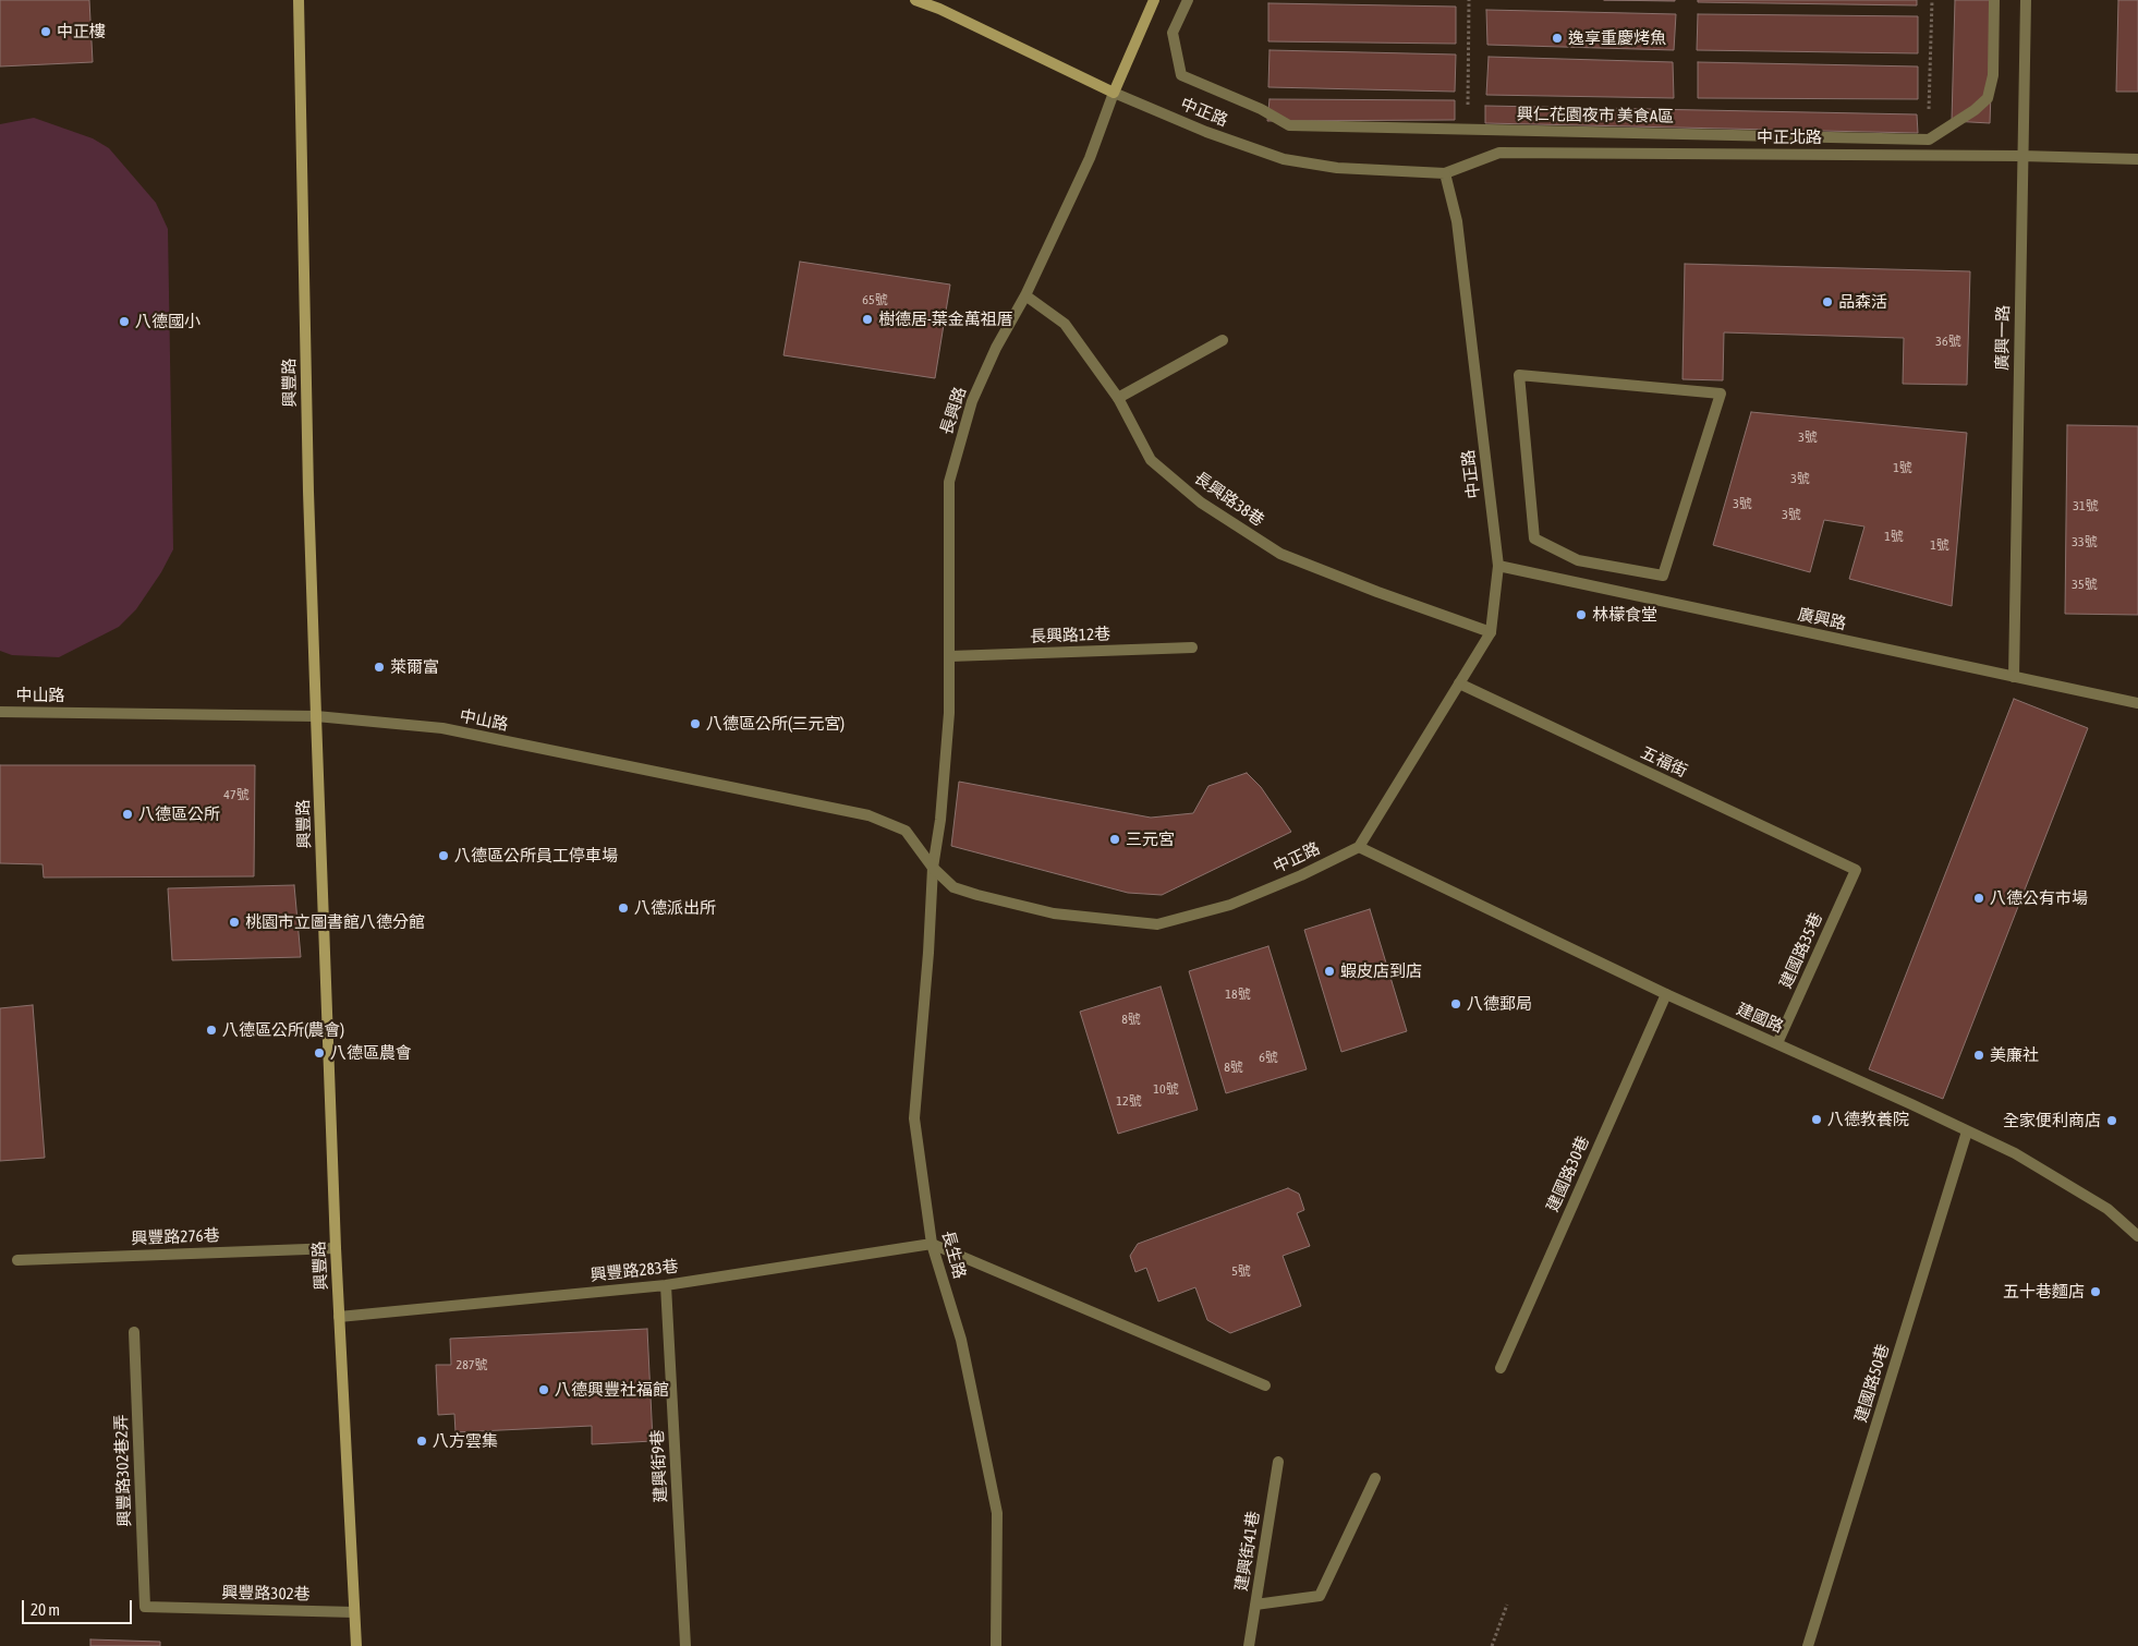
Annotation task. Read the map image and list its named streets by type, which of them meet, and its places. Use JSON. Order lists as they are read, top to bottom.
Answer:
{
  "streets": {
    "main road": ["中正路", "興豐路", "長興路"],
    "street": [
      "興仁花園夜市 美食A區",
      "中正北路",
      "廣興一路",
      "長興路38巷",
      "廣興路",
      "長興路12巷",
      "中山路",
      "五福街",
      "建國路35巷",
      "建國路",
      "建國路30巷",
      "興豐路276巷",
      "長生路",
      "興豐路283巷",
      "建國路50巷",
      "建興街9巷",
      "興豐路302巷2弄",
      "建興街41巷",
      "興豐路302巷"
    ]
  },
  "crossings": [
    ["中正路", "中正北路"],
    ["中正路", "長興路"],
    ["中正路", "長興路38巷"],
    ["中正路", "廣興路"],
    ["中正路", "中山路"],
    ["中正路", "五福街"],
    ["中正路", "建國路"],
    ["中正路", "長生路"],
    ["中正北路", "廣興一路"],
    ["廣興一路", "廣興路"],
    ["興豐路", "中山路"],
    ["興豐路", "興豐路276巷"],
    ["興豐路", "興豐路283巷"],
    ["興豐路", "興豐路302巷"],
    ["長興路", "長興路38巷"],
    ["長興路", "長興路12巷"],
    ["長興路", "中山路"],
    ["長興路", "長生路"],
    ["中山路", "長生路"],
    ["五福街", "建國路35巷"],
    ["建國路35巷", "建國路"],
    ["建國路", "建國路30巷"],
    ["建國路", "建國路50巷"],
    ["長生路", "興豐路283巷"],
    ["興豐路283巷", "建興街9巷"],
    ["興豐路302巷2弄", "興豐路302巷"]
  ],
  "places": [
    "中正樓",
    "逸享重慶烤魚",
    "品森活",
    "樹德居-葉金萬祖厝",
    "八德國小",
    "林檬食堂",
    "萊爾富",
    "八德區公所(三元宮)",
    "八德區公所",
    "三元宮",
    "八德區公所員工停車場",
    "八德公有市場",
    "八德派出所",
    "桃園市立圖書館八德分館",
    "蝦皮店到店",
    "八德郵局",
    "八德區公所(農會)",
    "八德區農會",
    "美廉社",
    "八德教養院",
    "全家便利商店",
    "五十巷麵店",
    "八德興豐社福館",
    "八方雲集"
  ],
  "house_numbers": [
    "65號",
    "36號",
    "3號",
    "1號",
    "3號",
    "3號",
    "31號",
    "3號",
    "1號",
    "33號",
    "1號",
    "35號",
    "47號",
    "18號",
    "8號",
    "6號",
    "8號",
    "10號",
    "12號",
    "5號",
    "287號"
  ],
  "scale_bar": "20 m"
}
